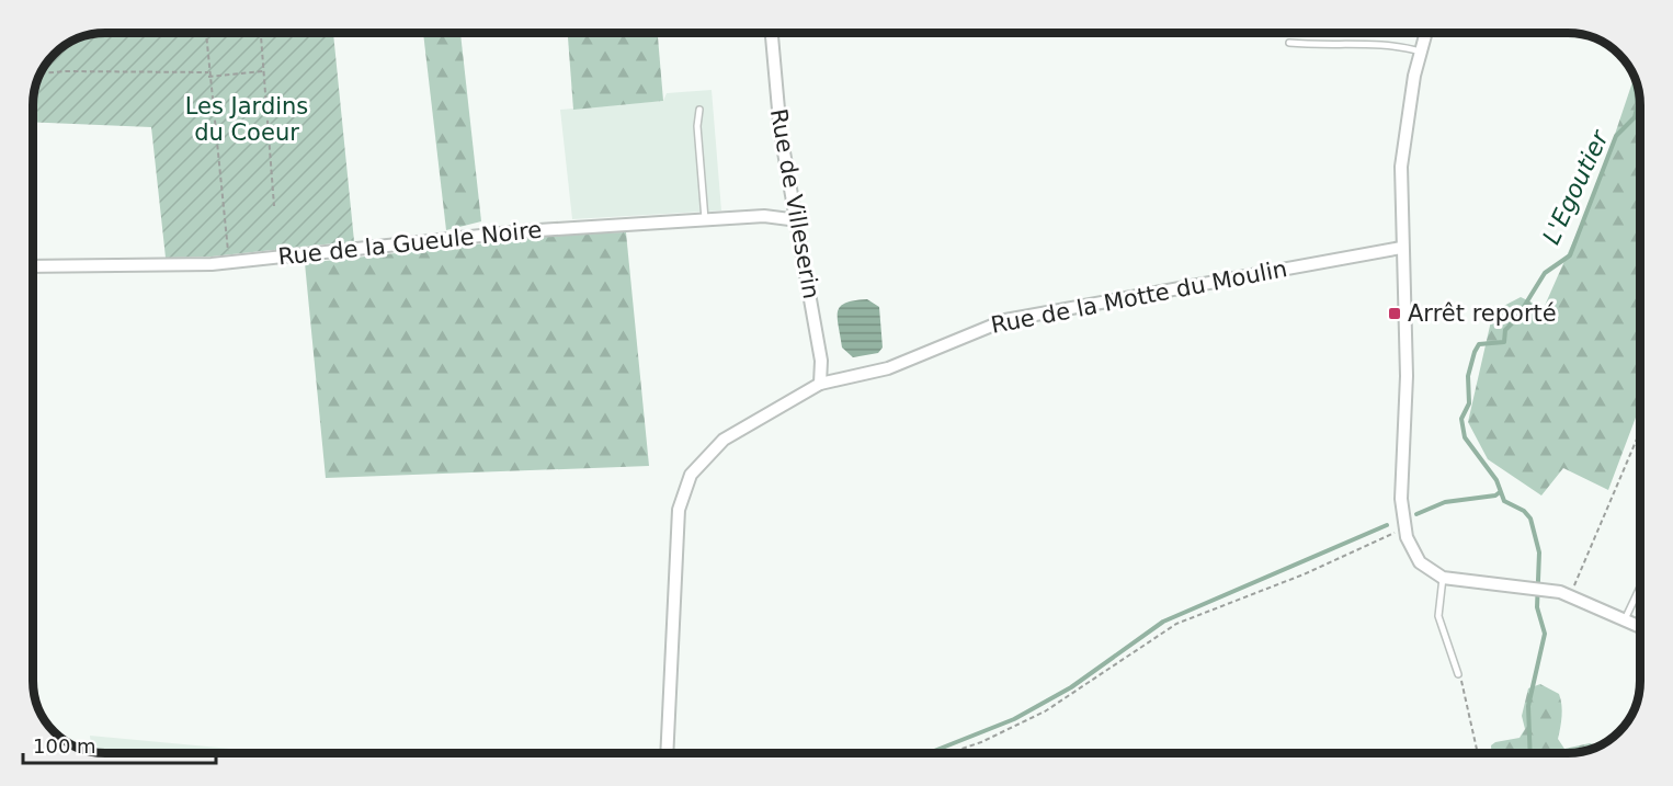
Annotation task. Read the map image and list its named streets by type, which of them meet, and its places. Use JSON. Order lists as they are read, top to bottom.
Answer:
{
  "streets": {
    "street": ["Rue de Villeserin", "Rue de la Gueule Noire", "Rue de la Motte du Moulin"]
  },
  "crossings": [
    ["Rue de Villeserin", "Rue de la Gueule Noire"],
    ["Rue de Villeserin", "Rue de la Motte du Moulin"]
  ],
  "water": ["L'Egoutier"],
  "parks": ["Les Jardins du Coeur"],
  "places": {
    "transit": ["Arrêt reporté"]
  },
  "scale_bar": "100 m"
}
